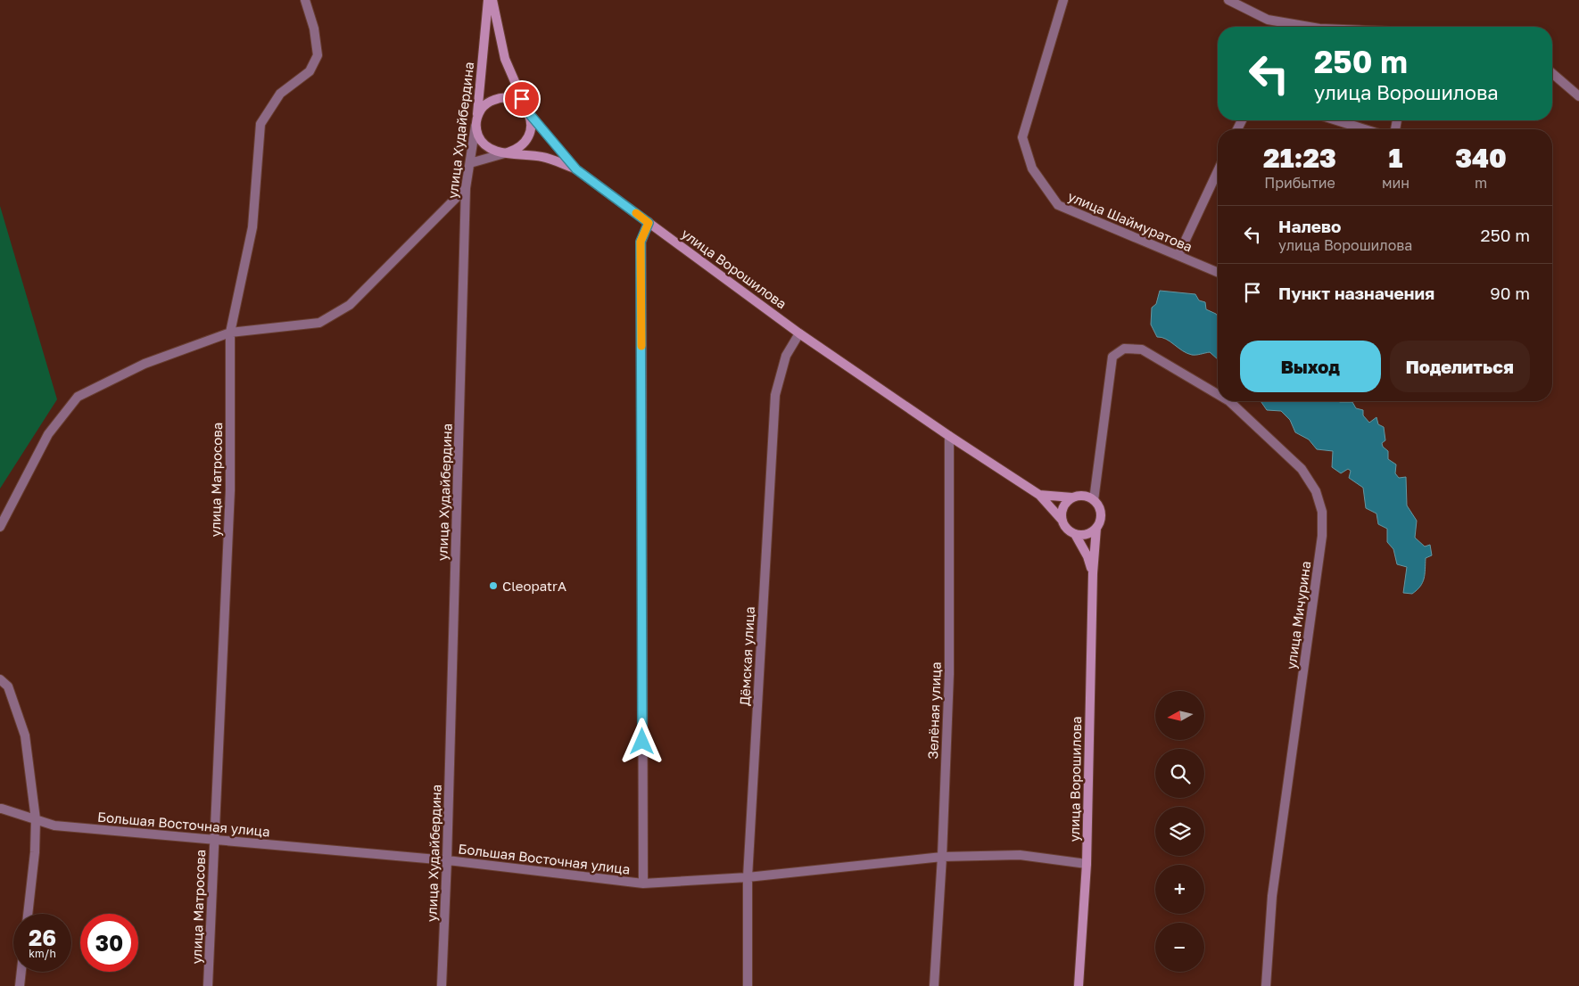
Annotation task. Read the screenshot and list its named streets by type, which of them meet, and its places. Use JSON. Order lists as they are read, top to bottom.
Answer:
{
  "streets": {
    "street": [
      "улица Худайбердина",
      "улица Шаймуратова",
      "улица Ворошилова",
      "улица Матросова",
      "улица Мичурина",
      "Дёмская улица",
      "Зелёная улица",
      "Большая Восточная улица"
    ]
  },
  "crossings": [
    ["улица Худайбердина", "улица Ворошилова"],
    ["улица Худайбердина", "Большая Восточная улица"],
    ["улица Ворошилова", "улица Мичурина"],
    ["улица Ворошилова", "Дёмская улица"],
    ["улица Ворошилова", "Зелёная улица"],
    ["улица Ворошилова", "Большая Восточная улица"],
    ["улица Матросова", "Большая Восточная улица"],
    ["Дёмская улица", "Большая Восточная улица"],
    ["Зелёная улица", "Большая Восточная улица"]
  ],
  "places": ["CleopatrA"],
  "north": "left",
  "page": {
    "turn": ["250 m", "улица Ворошилова"],
    "eta": [
      "21:23",
      "Прибытие",
      "1",
      "мин",
      "340",
      "m"
    ],
    "list": [
      {
        "name": "Налево",
        "note": "улица Ворошилова",
        "value": "250 m"
      },
      {
        "name": "Пункт назначения",
        "value": "90 m"
      }
    ],
    "buttons": ["Выход", "Поделиться"],
    "map_buttons": ["+", "−"],
    "speed": "26 km/h",
    "limit": "30"
  }
}
